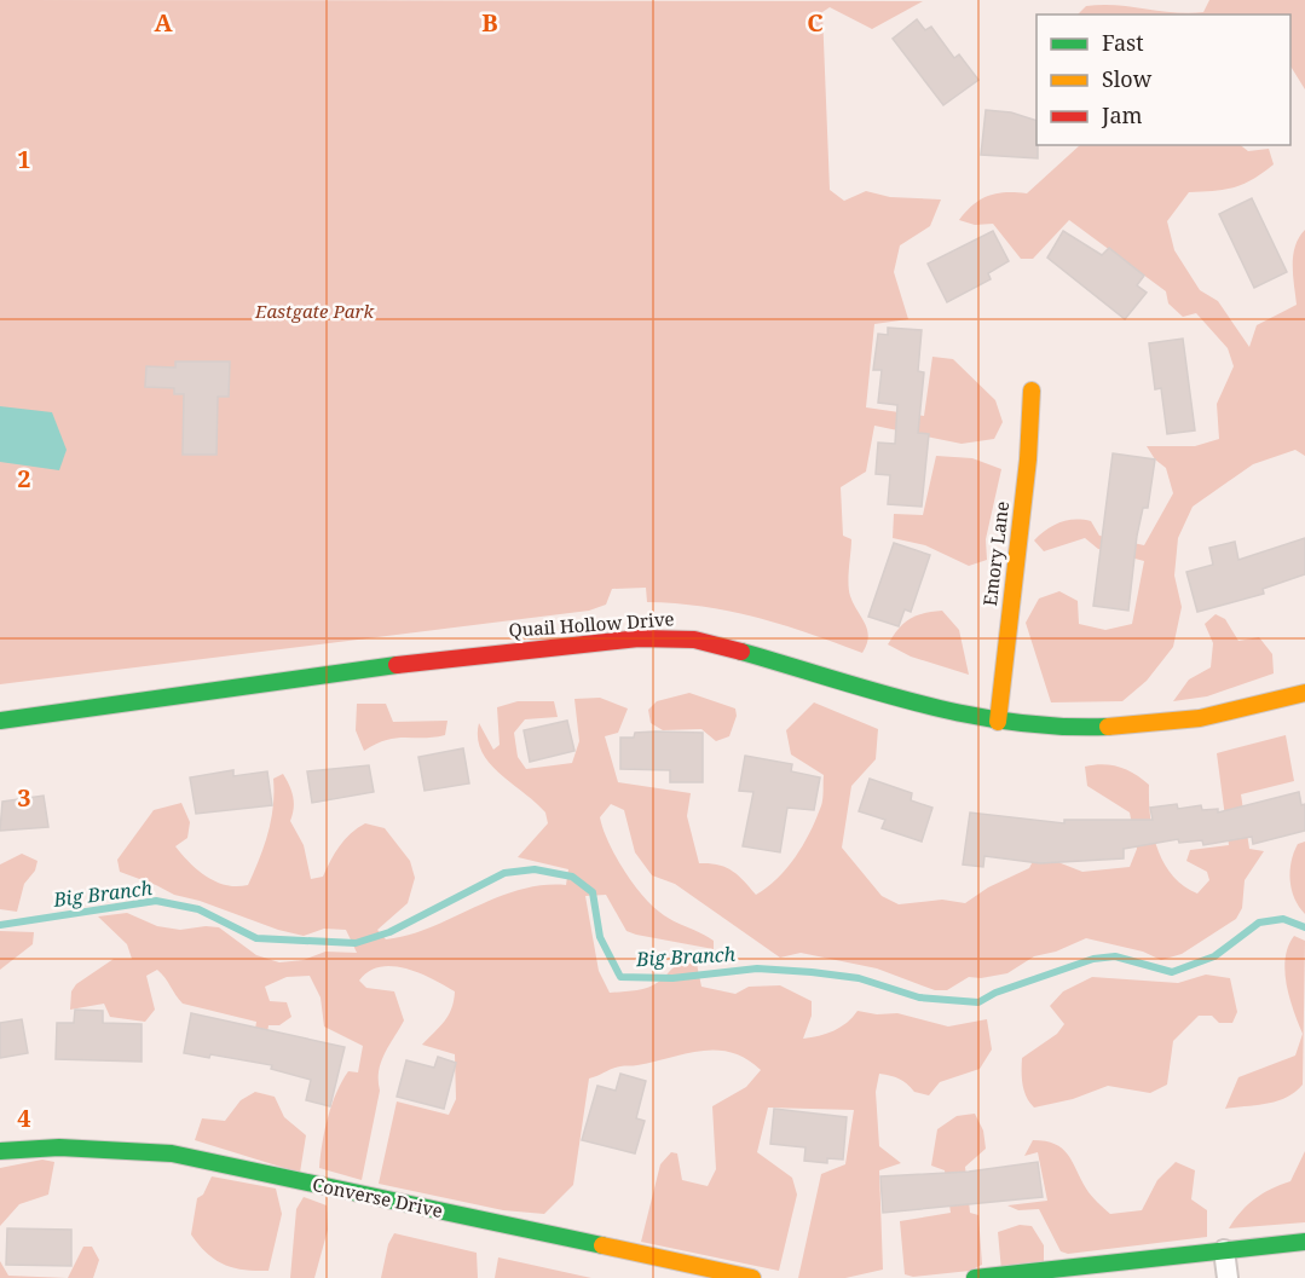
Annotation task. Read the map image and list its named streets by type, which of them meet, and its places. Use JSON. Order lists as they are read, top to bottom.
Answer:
{
  "streets": {
    "street": ["Emory Lane", "Quail Hollow Drive", "Converse Drive"]
  },
  "crossings": [
    ["Emory Lane", "Quail Hollow Drive"]
  ],
  "water": ["Big Branch"],
  "parks": ["Eastgate Park"],
  "legend": ["Fast", "Slow", "Jam"],
  "grid": {
    "columns": ["A", "B", "C"],
    "rows": [
      "1",
      "2",
      "3",
      "4"
    ]
  }
}
